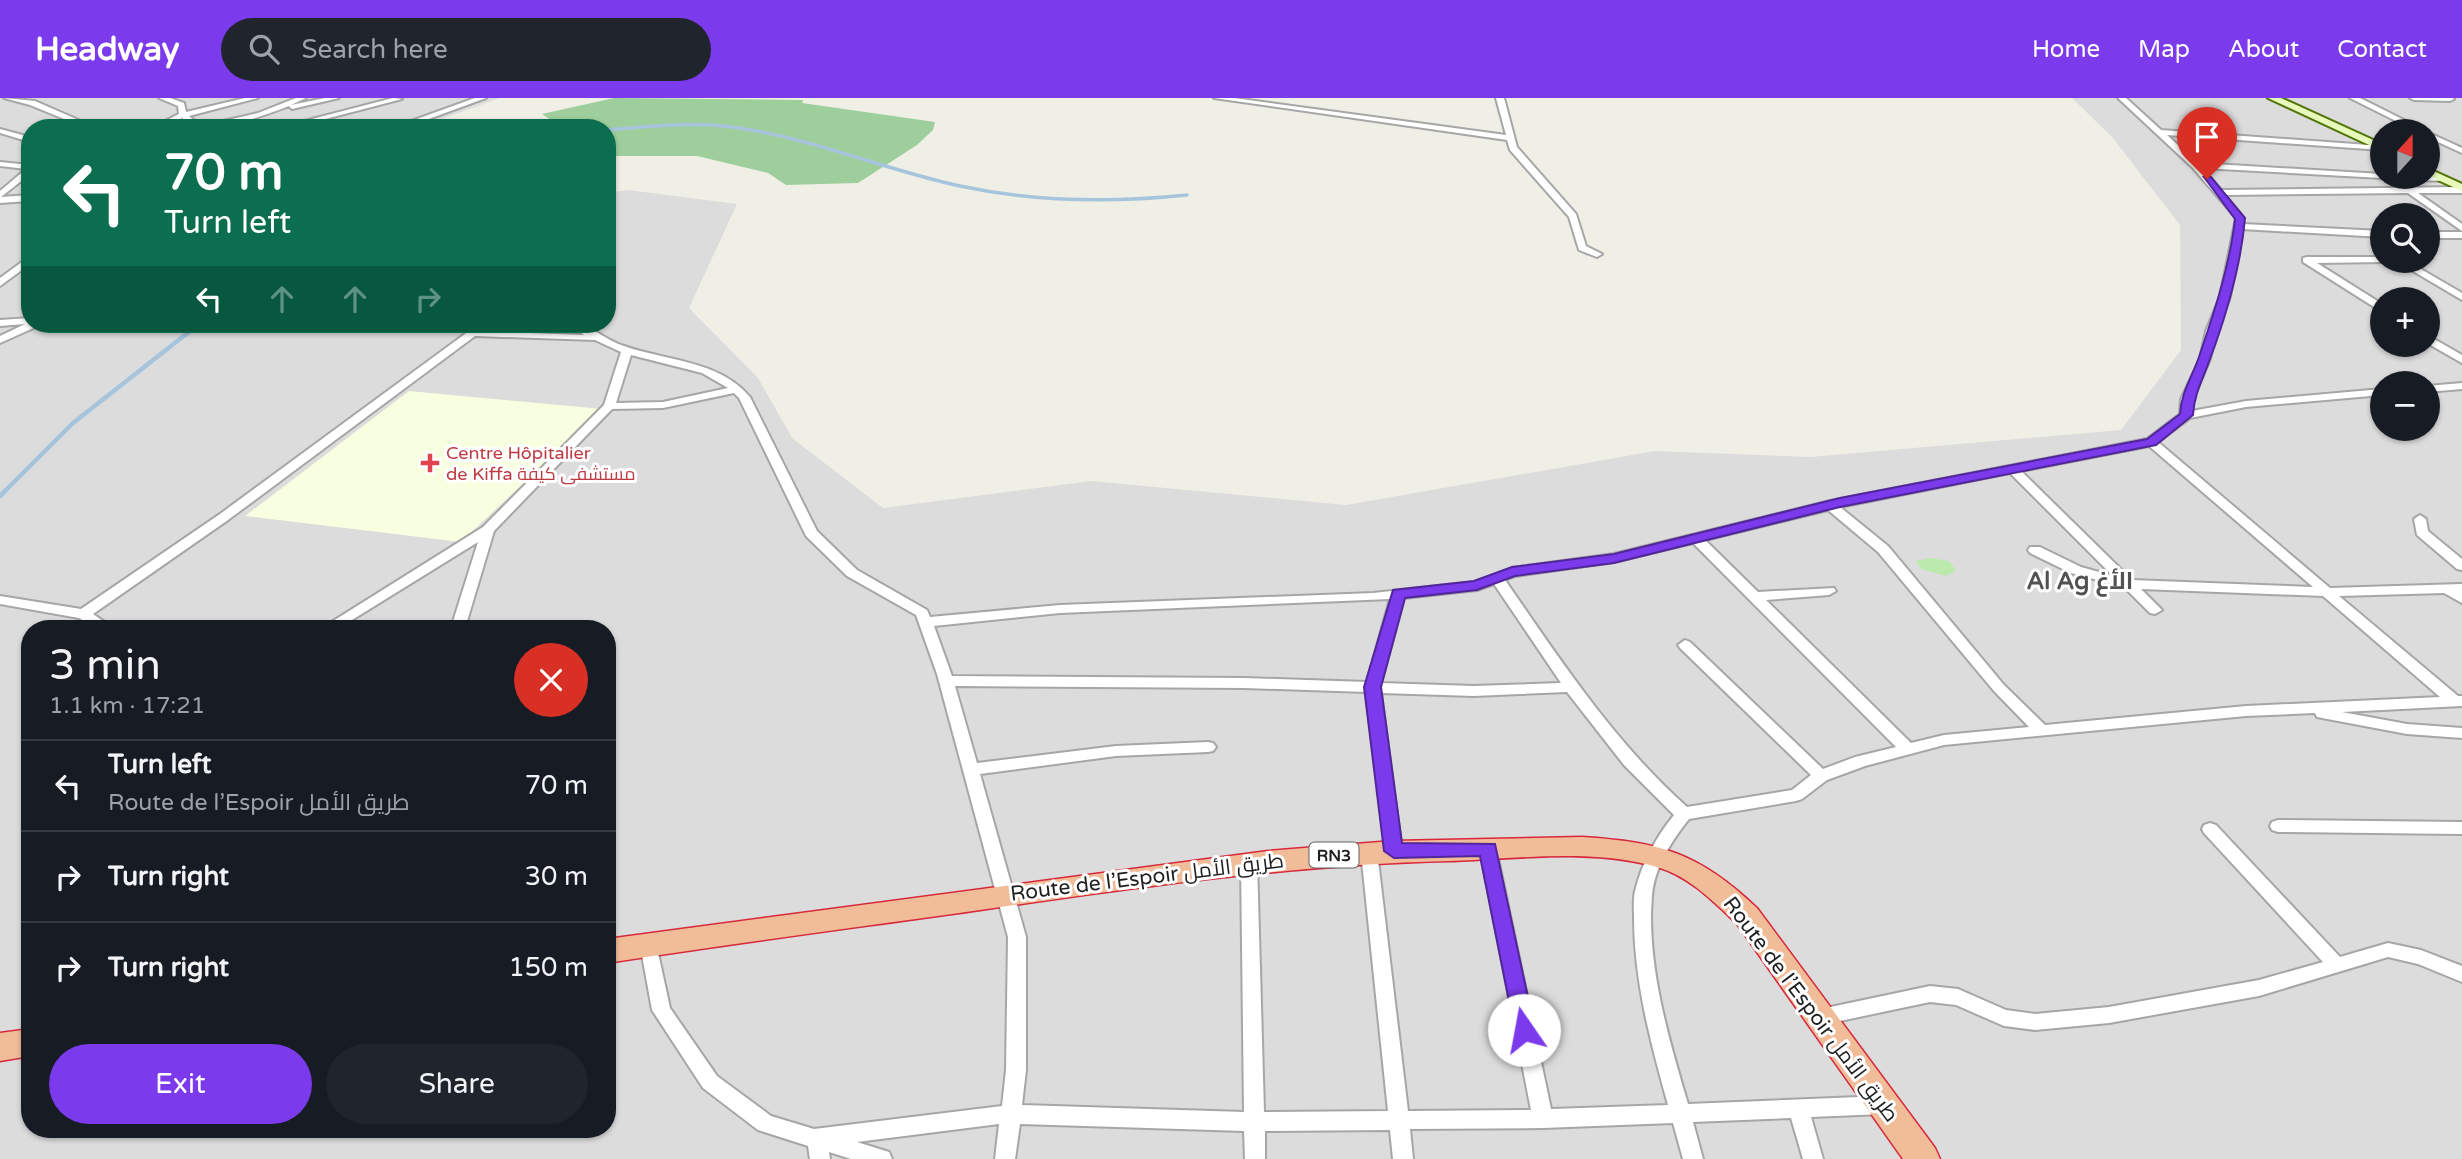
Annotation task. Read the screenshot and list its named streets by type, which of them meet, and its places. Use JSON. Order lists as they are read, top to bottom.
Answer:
{
  "streets": {
    "highway": ["RN3", "Route de l’Espoir طريق الأمل"]
  },
  "districts": ["Al Ag الأغ"],
  "places": {
    "health": ["Centre Hôpitalier de Kiffa مستشفى كيفة"]
  },
  "north": "top",
  "page": {
    "header": "Headway",
    "search": "Search here",
    "nav": [
      "Home",
      "Map",
      "About",
      "Contact"
    ],
    "map_buttons": ["+", "−"],
    "turn": ["70 m", "Turn left"],
    "heading": ["3 min", "1.1 km · 17:21"],
    "list": [
      {
        "name": "Turn left",
        "note": "Route de l’Espoir طريق الأمل",
        "value": "70 m"
      },
      {
        "name": "Turn right",
        "value": "30 m"
      },
      {
        "name": "Turn right",
        "value": "150 m"
      }
    ],
    "buttons": ["Exit", "Share"]
  }
}
